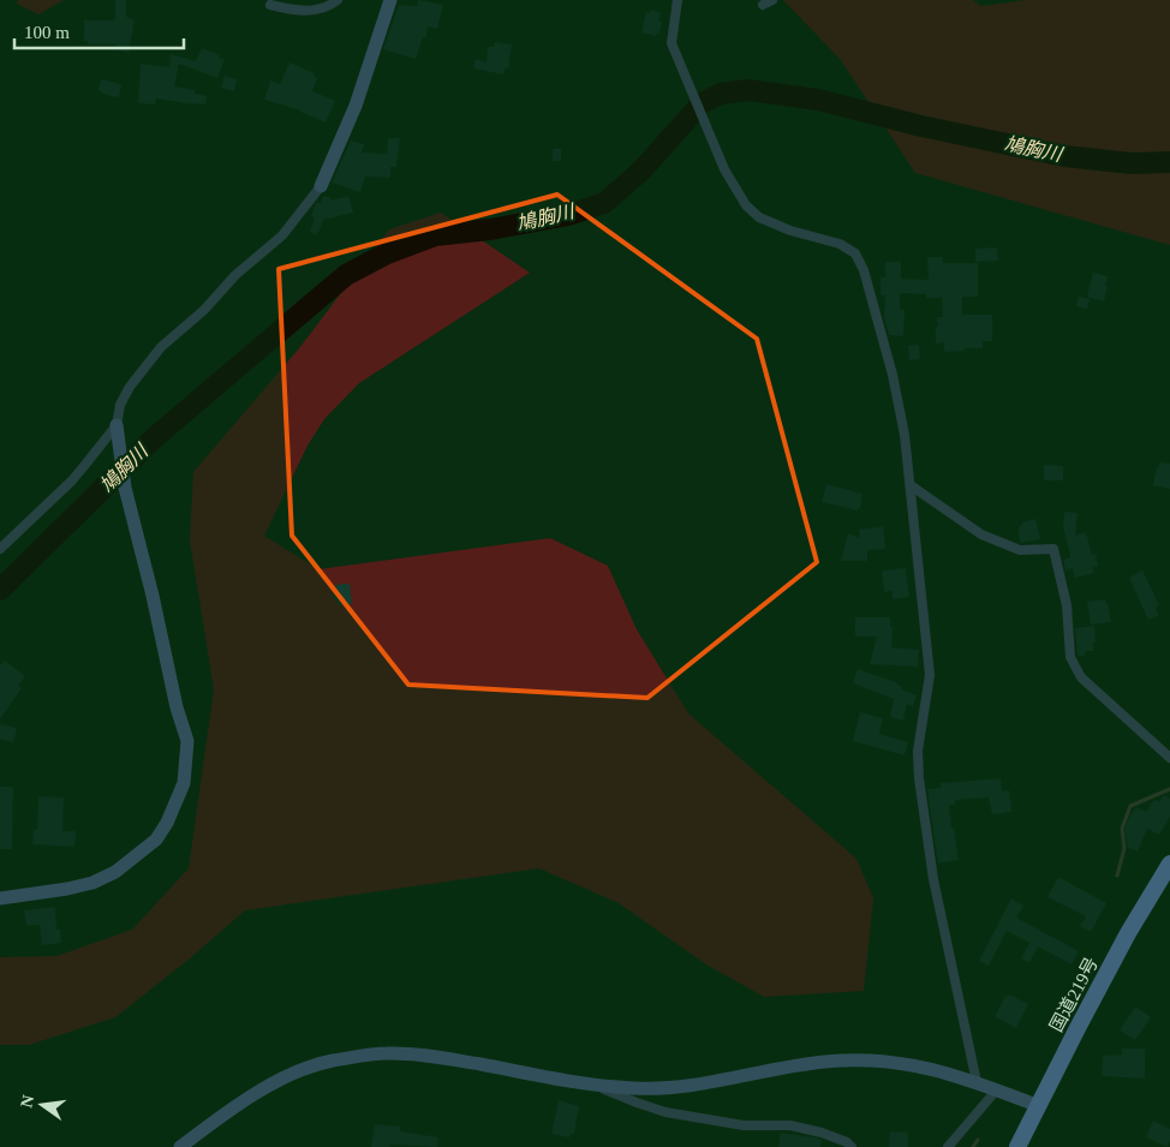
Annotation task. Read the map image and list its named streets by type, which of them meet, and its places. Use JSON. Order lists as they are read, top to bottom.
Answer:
{
  "streets": {
    "highway": ["国道219号"]
  },
  "water": ["鳩胸川"],
  "scale_bar": "100 m",
  "north": "left"
}
